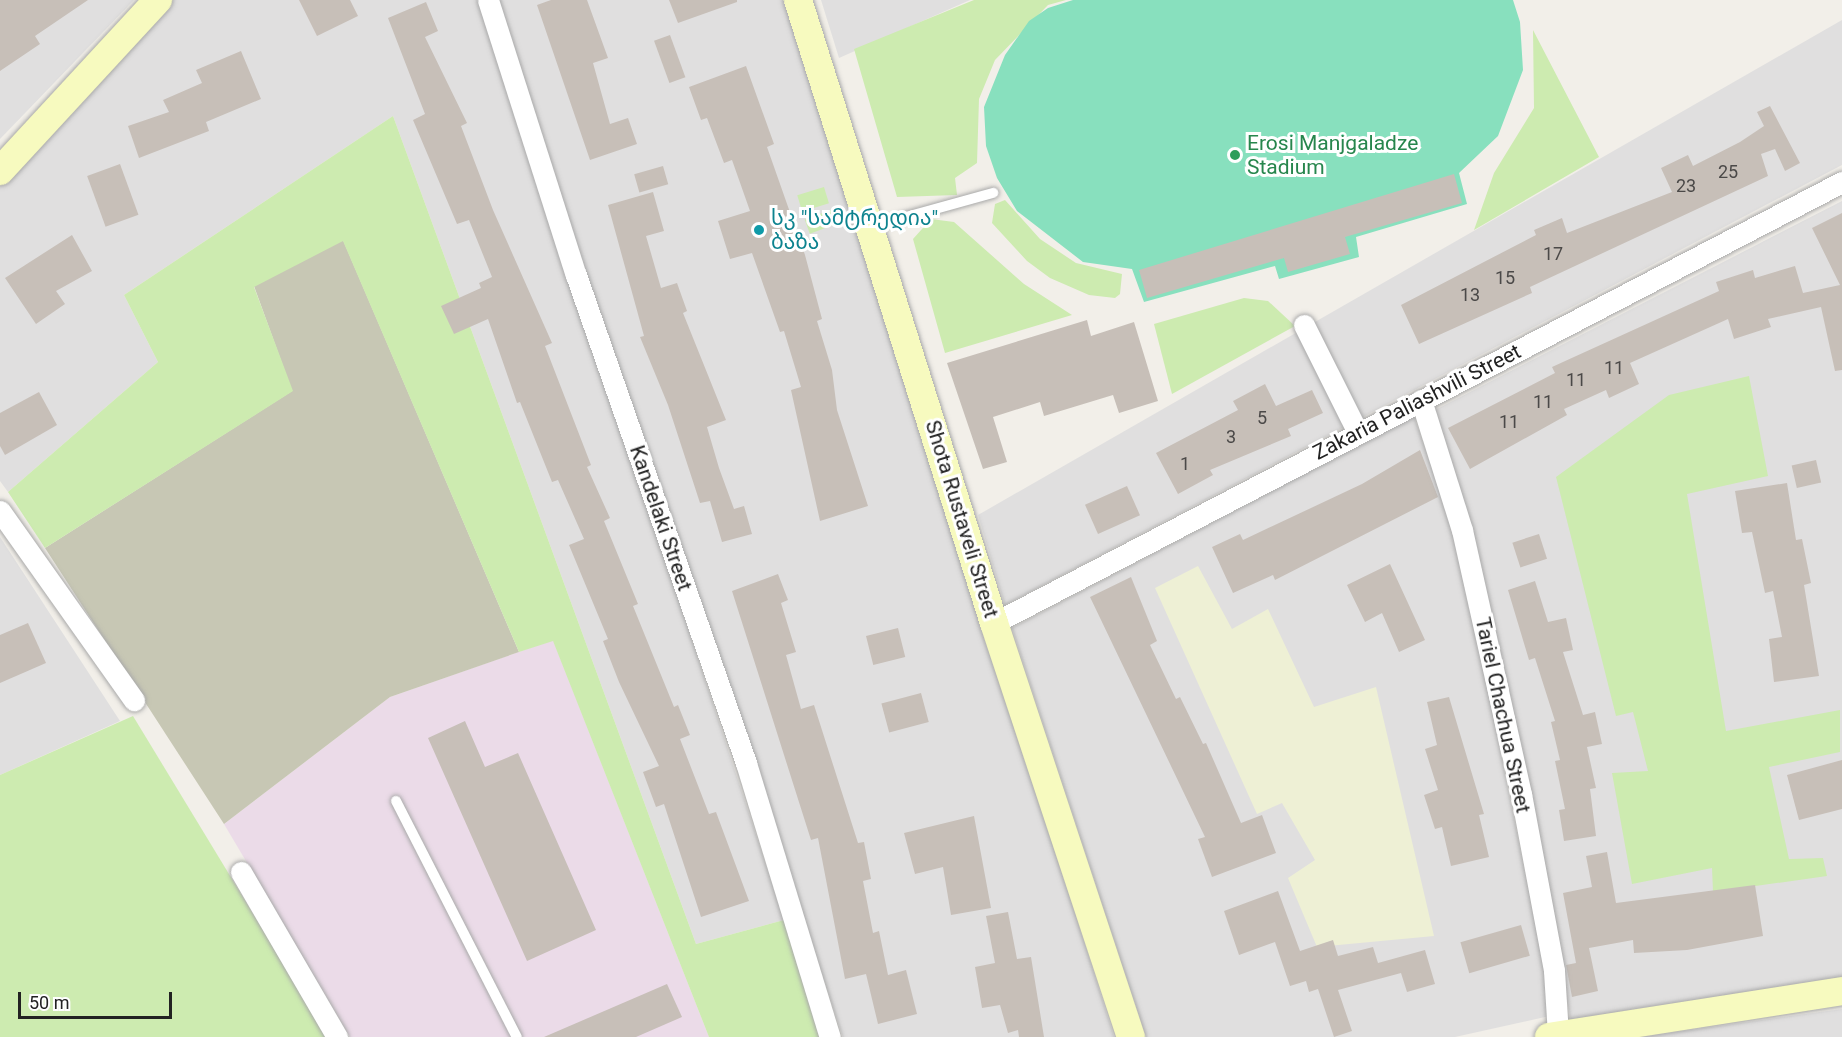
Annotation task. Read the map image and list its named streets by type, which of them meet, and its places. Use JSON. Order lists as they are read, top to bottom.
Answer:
{
  "streets": {
    "street": [
      "Zakaria Paliashvili Street",
      "Kandelaki Street",
      "Shota Rustaveli Street",
      "Tariel Chachua Street"
    ]
  },
  "crossings": [
    ["Zakaria Paliashvili Street", "Shota Rustaveli Street"],
    ["Zakaria Paliashvili Street", "Tariel Chachua Street"]
  ],
  "places": ["Erosi Manjgaladze Stadium", "სკ \"სამტრედია\" ბაზა"],
  "house_numbers": [
    "25",
    "23",
    "17",
    "15",
    "13",
    "11",
    "11",
    "11",
    "5",
    "11",
    "3",
    "1"
  ],
  "scale_bar": "50 m"
}
